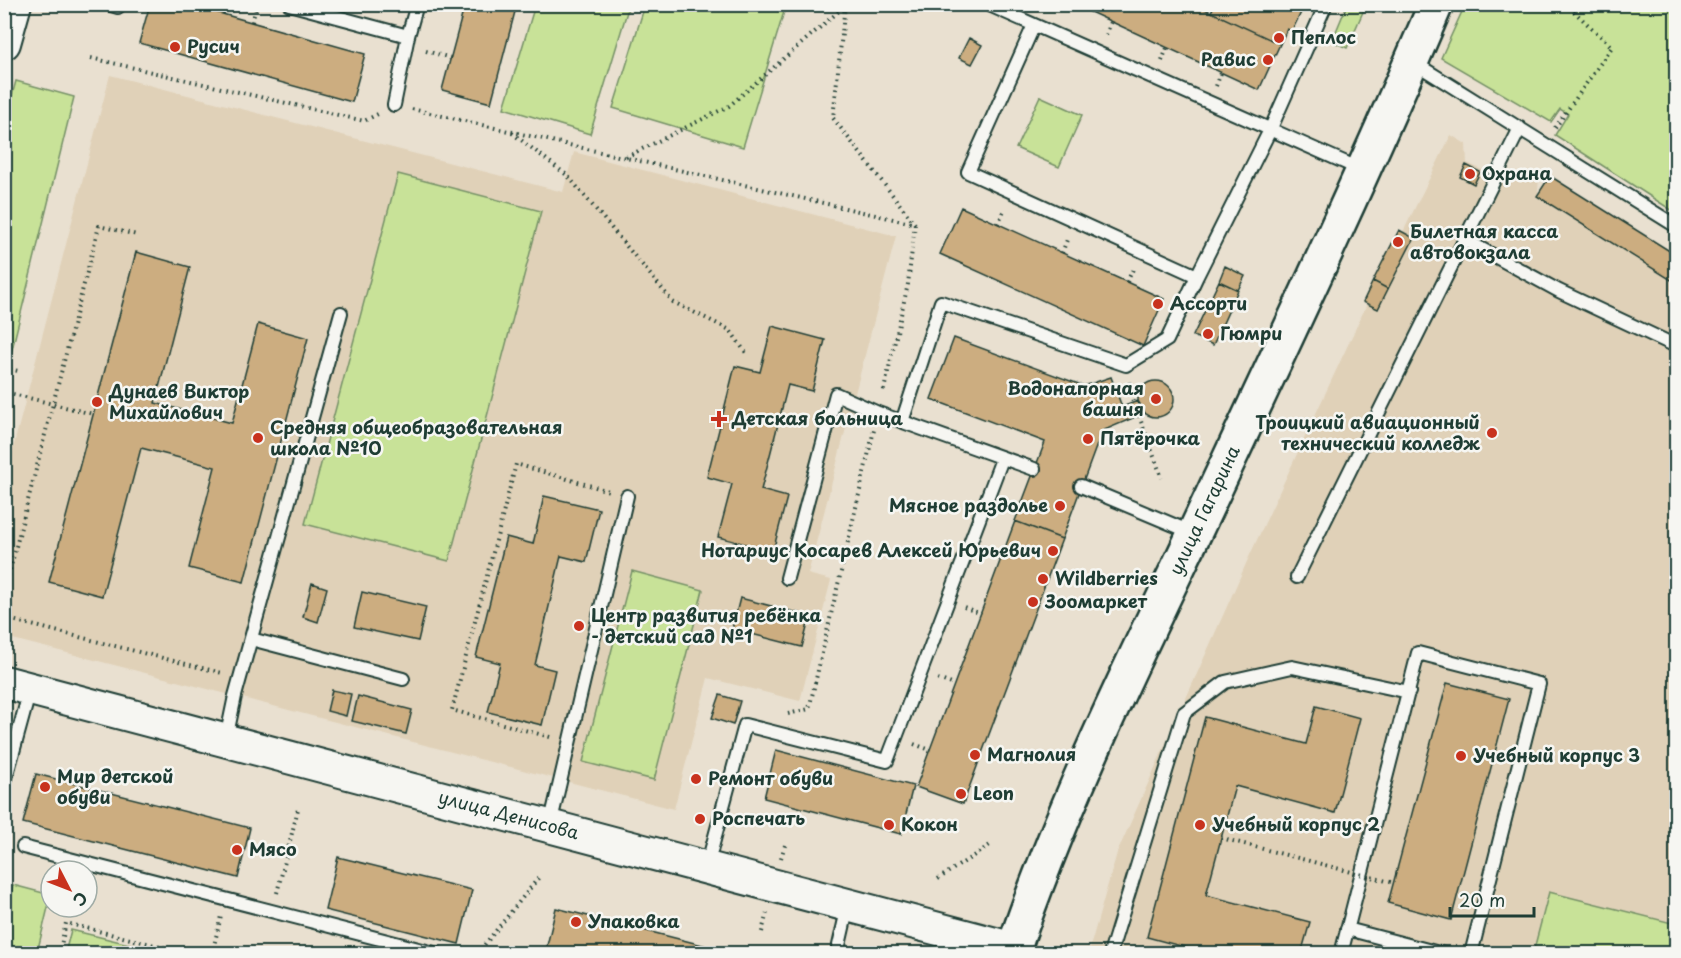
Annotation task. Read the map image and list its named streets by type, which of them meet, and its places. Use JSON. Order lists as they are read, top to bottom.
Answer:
{
  "streets": {
    "main road": ["улица Гагарина"],
    "street": ["улица Денисова"]
  },
  "crossings": [
    ["улица Гагарина", "улица Денисова"]
  ],
  "places": {
    "other": [
      "Пеплос",
      "Русич",
      "Равис",
      "Охрана",
      "Билетная касса автовокзала",
      "Ассорти",
      "Гюмри",
      "Водонапорная башня",
      "Дунаев Виктор Михайлович",
      "Троицкий авиационный технический колледж",
      "Средняя общеобразовательная школа №10",
      "Пятёрочка",
      "Мясное раздолье",
      "Нотариус Косарев Алексей Юрьевич",
      "Wildberries",
      "Зоомаркет",
      "Центр развития ребёнка - детский сад №1",
      "Магнолия",
      "Учебный корпус 3",
      "Ремонт обуви",
      "Мир детской обуви",
      "Leon",
      "Роспечать",
      "Кокон",
      "Учебный корпус 2",
      "Мясо",
      "Упаковка"
    ],
    "health": ["Детская больница"]
  },
  "scale_bar": "20 m",
  "north": "bottom right"
}
